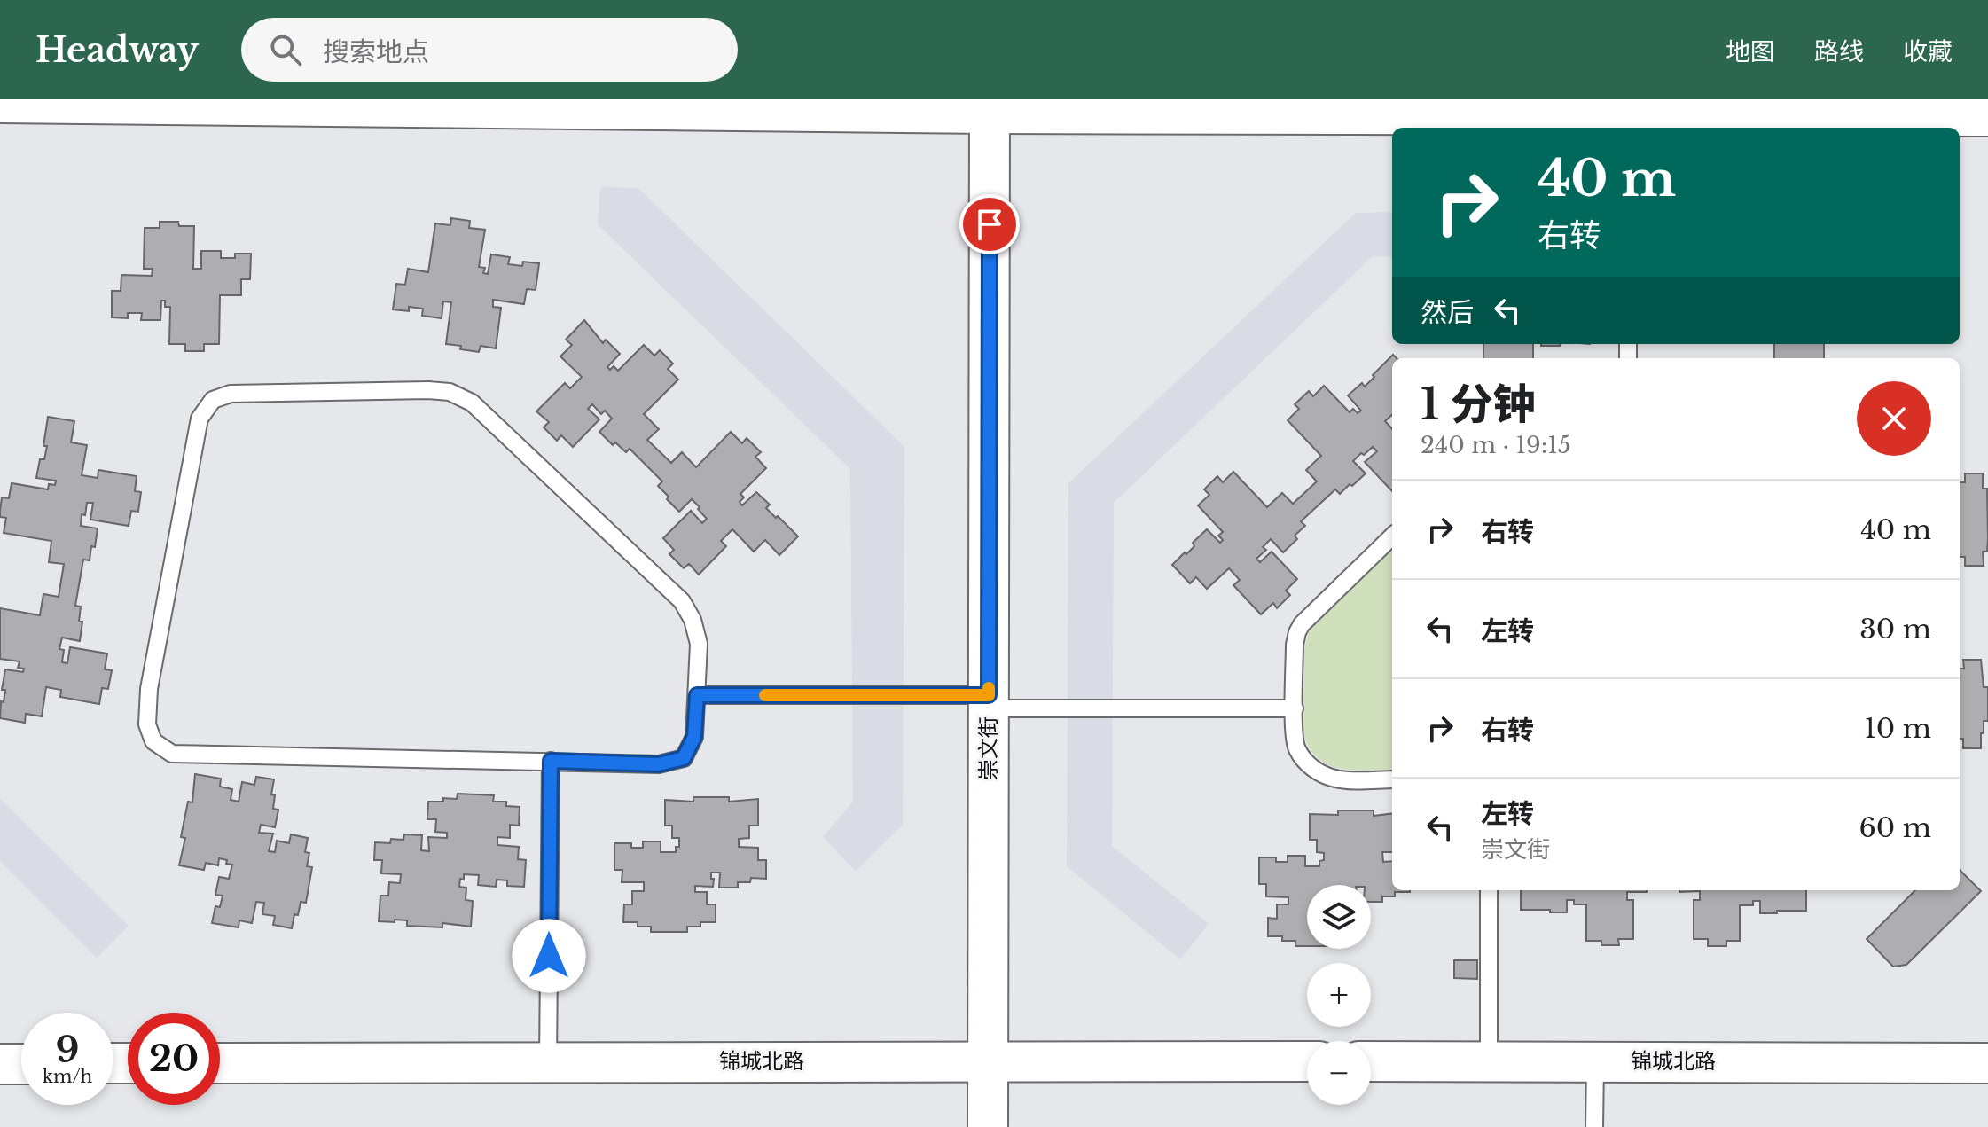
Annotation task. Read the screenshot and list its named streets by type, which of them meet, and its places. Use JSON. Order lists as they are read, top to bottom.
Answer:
{
  "streets": {
    "street": ["崇文街", "锦城北路"]
  },
  "crossings": [
    ["崇文街", "锦城北路"]
  ],
  "page": {
    "header": "Headway",
    "search": "搜索地点",
    "nav": ["地图", "路线", "收藏"],
    "turn": ["40 m", "右转"],
    "then": "然后",
    "heading": ["1 分钟", "240 m · 19:15"],
    "list": [
      {
        "name": "右转",
        "value": "40 m"
      },
      {
        "name": "左转",
        "value": "30 m"
      },
      {
        "name": "右转",
        "value": "10 m"
      },
      {
        "name": "左转",
        "note": "崇文街",
        "value": "60 m"
      }
    ],
    "map_buttons": ["+", "−"],
    "speed": "9 km/h",
    "limit": "20"
  }
}
